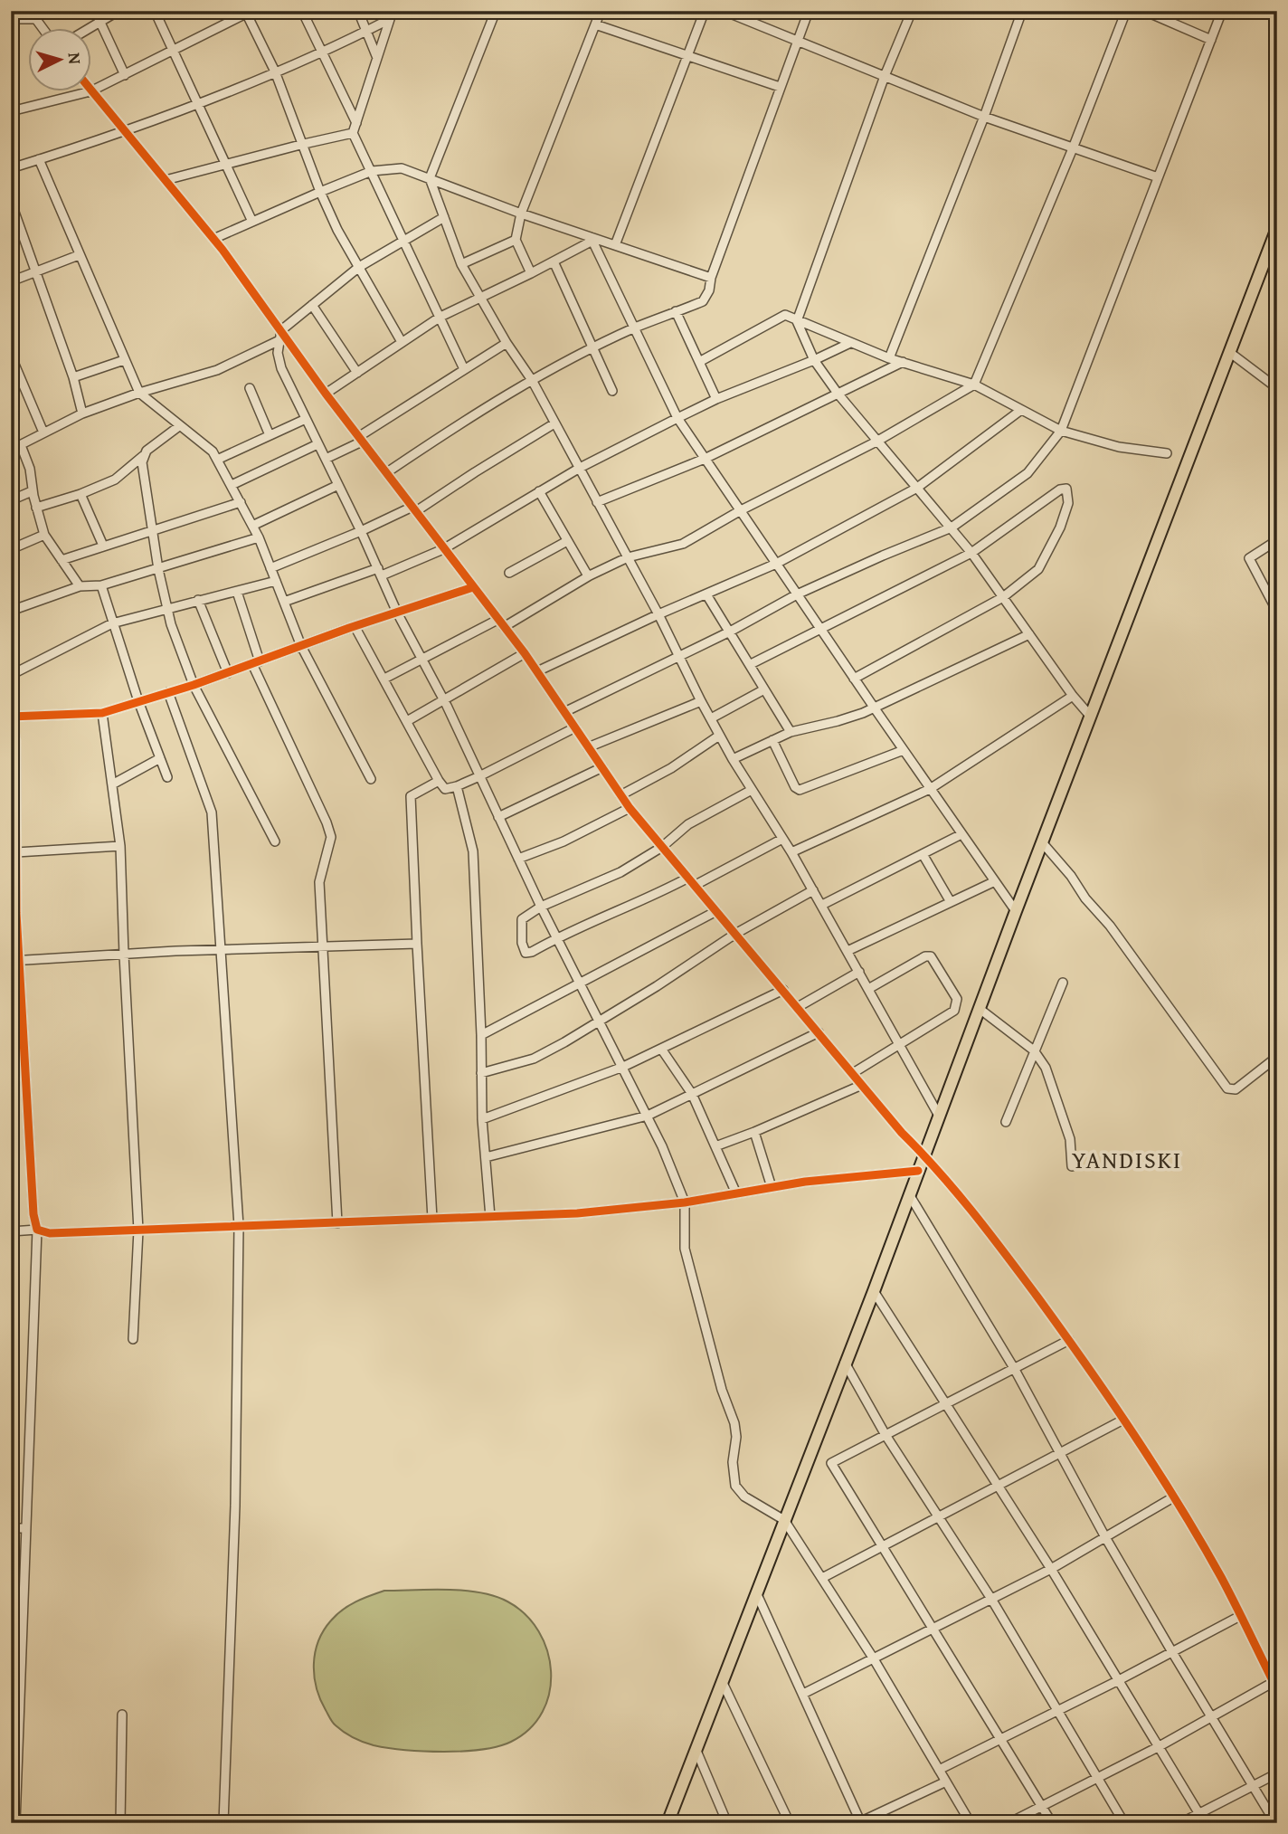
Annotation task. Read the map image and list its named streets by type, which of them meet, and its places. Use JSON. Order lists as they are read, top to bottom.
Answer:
{
  "districts": ["YANDISKI"],
  "north": "right"
}
